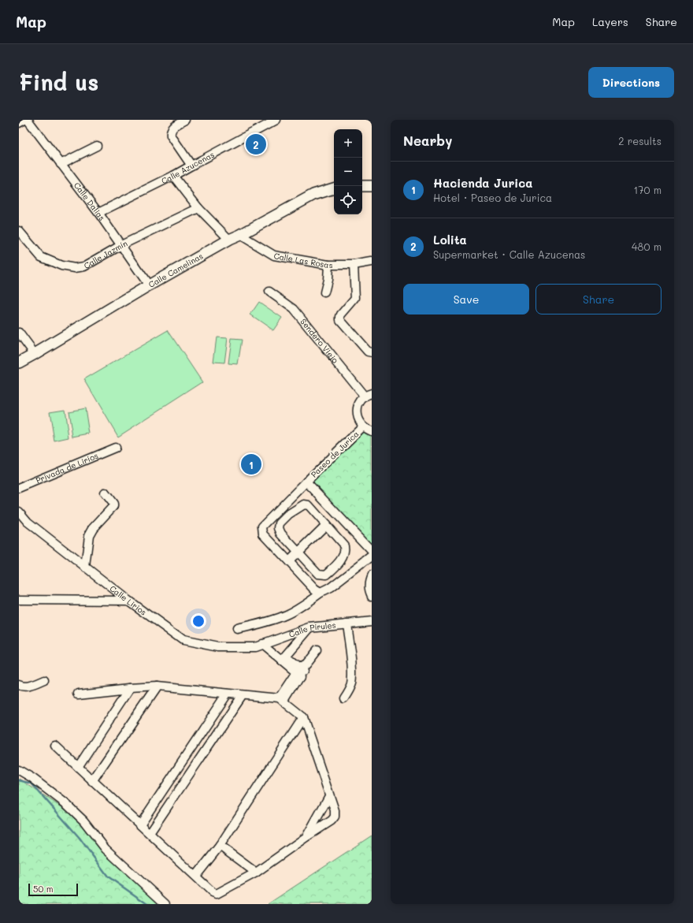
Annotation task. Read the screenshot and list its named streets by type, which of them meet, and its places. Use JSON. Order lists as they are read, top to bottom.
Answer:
{
  "streets": {
    "main road": ["Calle Camelinas"],
    "street": [
      "Calle Azucenas",
      "Calle Dalias",
      "Calle Jazmín",
      "Calle Las Rosas",
      "Sendero Viejo",
      "Paseo de Jurica",
      "Privada de Lirios",
      "Calle Lirios",
      "Calle Pirules"
    ]
  },
  "crossings": [
    ["Calle Azucenas", "Calle Dalias"],
    ["Calle Dalias", "Calle Jazmín"],
    ["Calle Dalias", "Calle Camelinas"],
    ["Calle Las Rosas", "Calle Camelinas"],
    ["Sendero Viejo", "Paseo de Jurica"],
    ["Calle Lirios", "Calle Pirules"]
  ],
  "scale_bar": "50 m",
  "page": {
    "header": "Map",
    "nav": ["Map", "Layers", "Share"],
    "buttons": [
      "Directions",
      ["Save", "Share"]
    ],
    "title": "Find us",
    "heading": ["Nearby", "2 results"],
    "map_buttons": ["+", "−"],
    "pins": ["2", "1"],
    "list": [
      {
        "mark": "1",
        "name": "Hacienda Jurica",
        "note": "Hotel · Paseo de Jurica",
        "value": "170 m"
      },
      {
        "mark": "2",
        "name": "Lolita",
        "note": "Supermarket · Calle Azucenas",
        "value": "480 m"
      }
    ],
    "scale": "50 m"
  }
}
